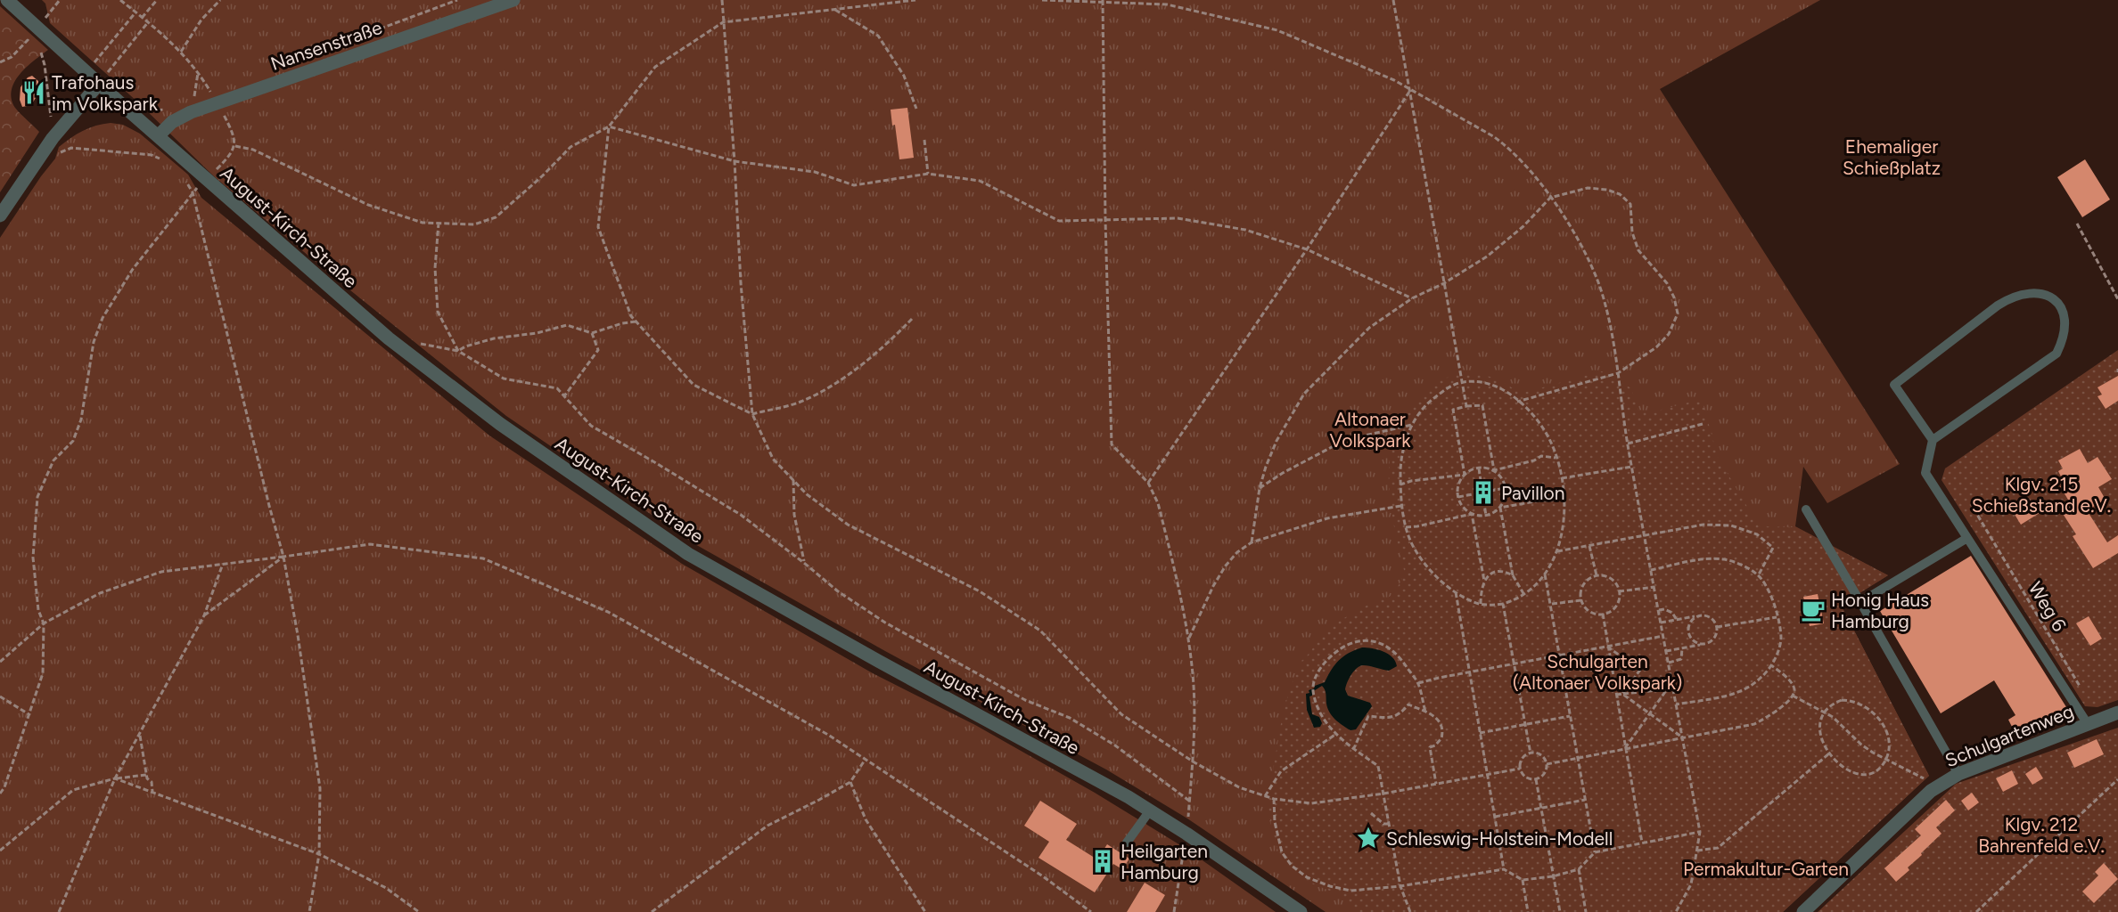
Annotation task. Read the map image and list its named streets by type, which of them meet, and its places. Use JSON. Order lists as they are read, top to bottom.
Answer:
{
  "streets": {
    "street": ["Nansenstraße", "August-Kirch-Straße", "Schulgartenweg"],
    "path": ["Weg 6"]
  },
  "crossings": [
    ["Nansenstraße", "August-Kirch-Straße"]
  ],
  "parks": [
    "Ehemaliger Schießplatz",
    "Altonaer Volkspark",
    "Klgv. 215 Schießstand e.V.",
    "Schulgarten (Altonaer Volkspark)",
    "Klgv. 212 Bahrenfeld e.V.",
    "Permakultur-Garten"
  ],
  "places": {
    "restaurant": ["Trafohaus im Volkspark"],
    "building": ["Pavillon", "Heilgarten Hamburg"],
    "cafe": ["Honig Haus Hamburg"],
    "place": ["Schleswig-Holstein-Modell"]
  }
}
